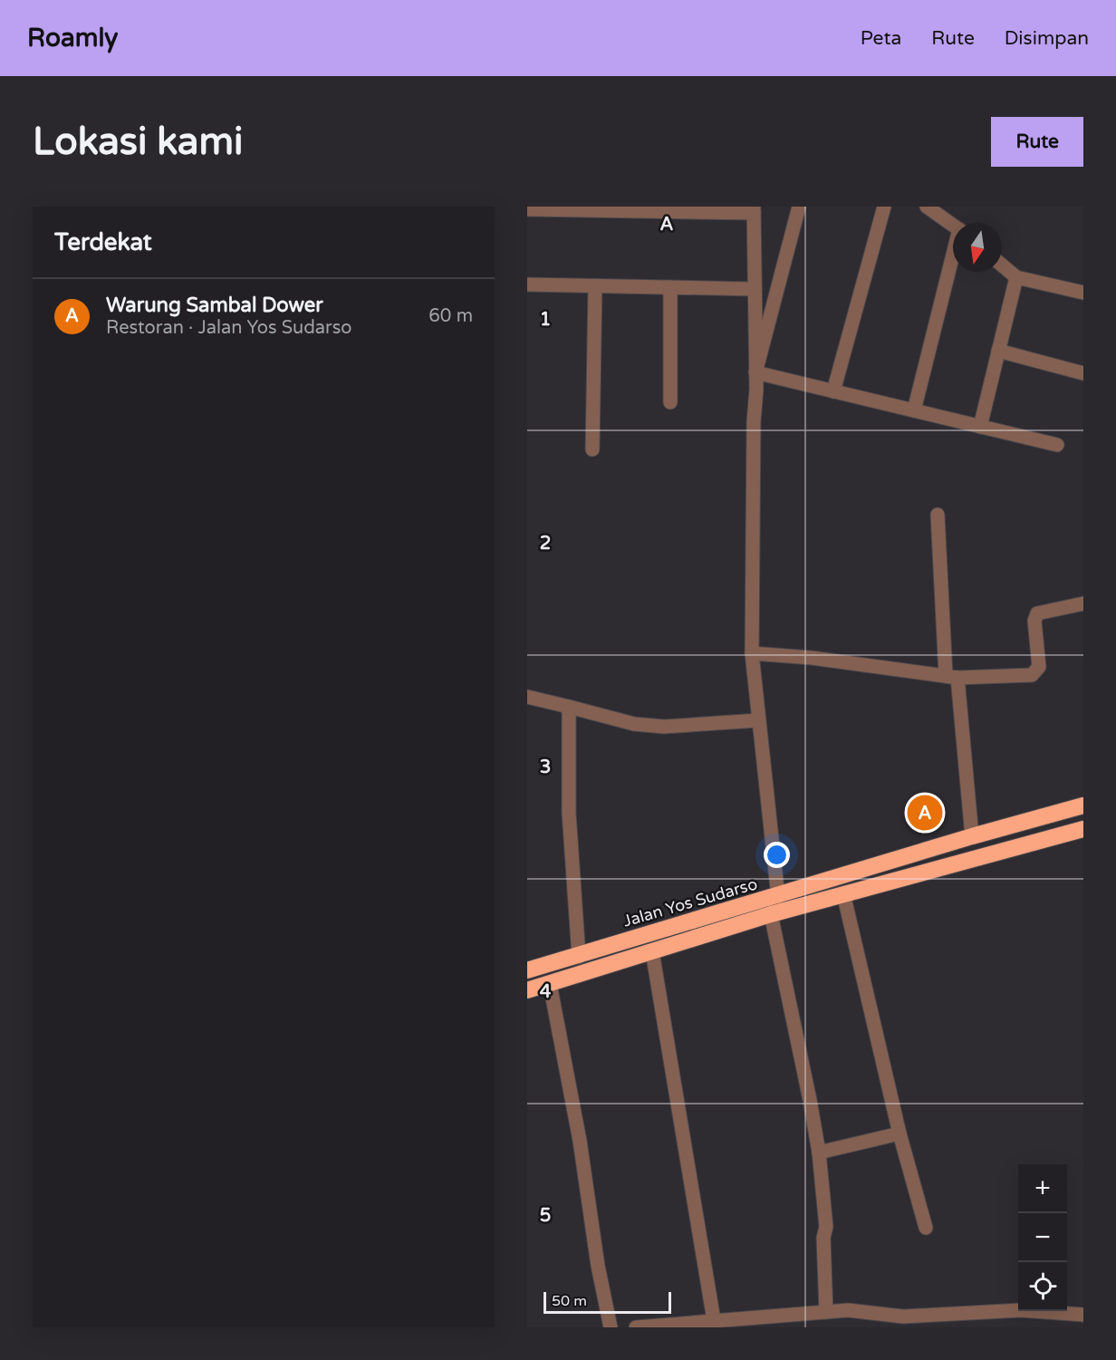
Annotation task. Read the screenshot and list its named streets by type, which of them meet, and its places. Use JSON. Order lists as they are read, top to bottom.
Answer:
{
  "streets": {
    "highway": ["Jalan Yos Sudarso"]
  },
  "scale_bar": "50 m",
  "north": "bottom",
  "page": {
    "header": "Roamly",
    "nav": ["Peta", "Rute", "Disimpan"],
    "buttons": "Rute",
    "title": "Lokasi kami",
    "heading": "Terdekat",
    "list": [
      {
        "mark": "A",
        "name": "Warung Sambal Dower",
        "note": "Restoran · Jalan Yos Sudarso",
        "value": "60 m"
      }
    ],
    "pins": "A",
    "map_buttons": ["+", "−"],
    "scale": "50 m"
  },
  "grid": {
    "columns": ["A"],
    "rows": [
      "1",
      "2",
      "3",
      "4",
      "5"
    ]
  }
}
